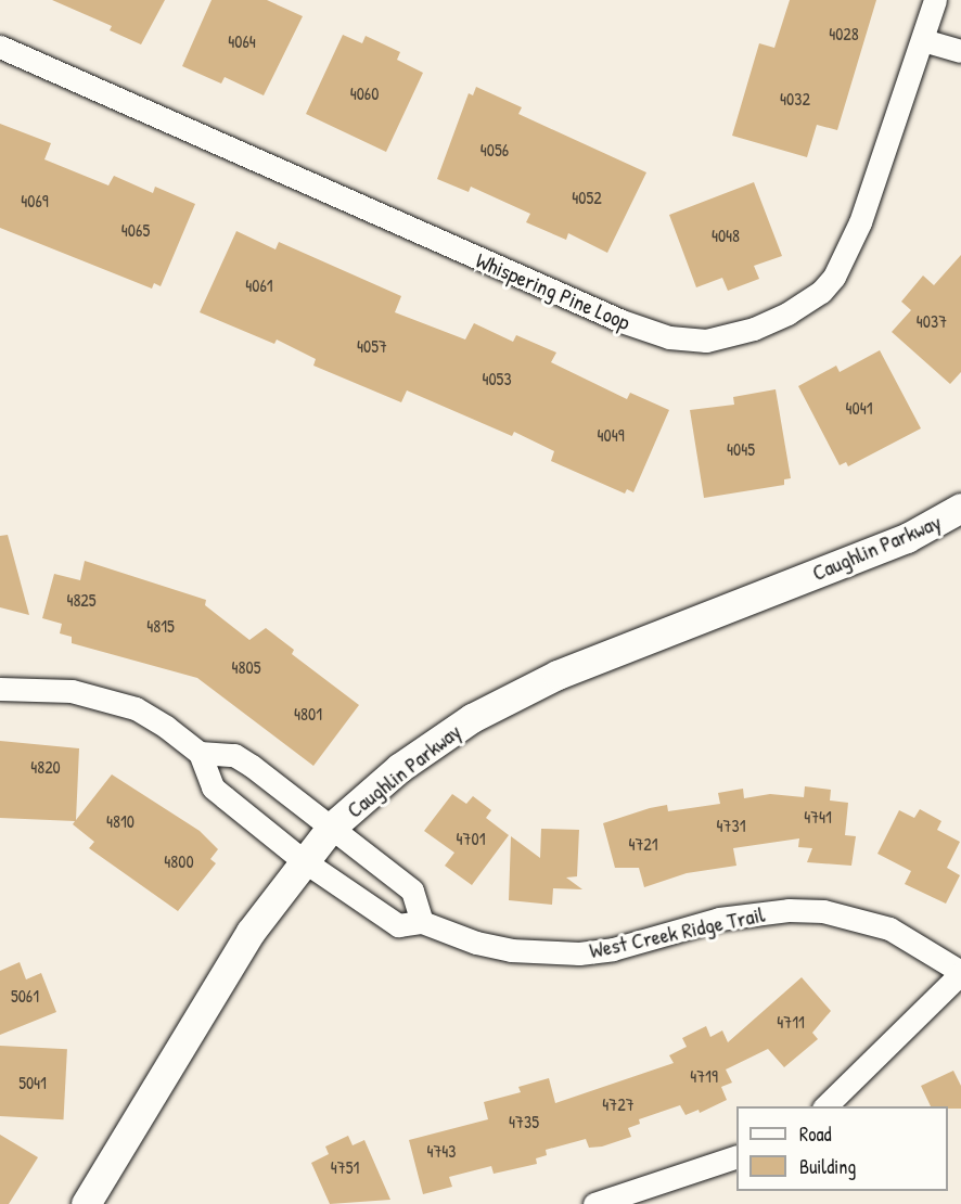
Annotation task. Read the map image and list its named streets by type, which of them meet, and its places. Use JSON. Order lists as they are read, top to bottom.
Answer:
{
  "streets": {
    "street": ["Whispering Pine Loop", "Caughlin Parkway", "West Creek Ridge Trail"]
  },
  "crossings": [
    ["Caughlin Parkway", "West Creek Ridge Trail"]
  ],
  "house_numbers": [
    "4028",
    "4064",
    "4060",
    "4032",
    "4056",
    "4052",
    "4069",
    "4065",
    "4048",
    "4061",
    "4037",
    "4057",
    "4053",
    "4041",
    "4049",
    "4045",
    "4825",
    "4815",
    "4805",
    "4801",
    "4820",
    "4741",
    "4810",
    "4731",
    "4701",
    "4721",
    "4800",
    "5061",
    "4711",
    "4719",
    "5041",
    "4727",
    "4735",
    "4743",
    "4751"
  ],
  "legend": ["Road", "Building"]
}
